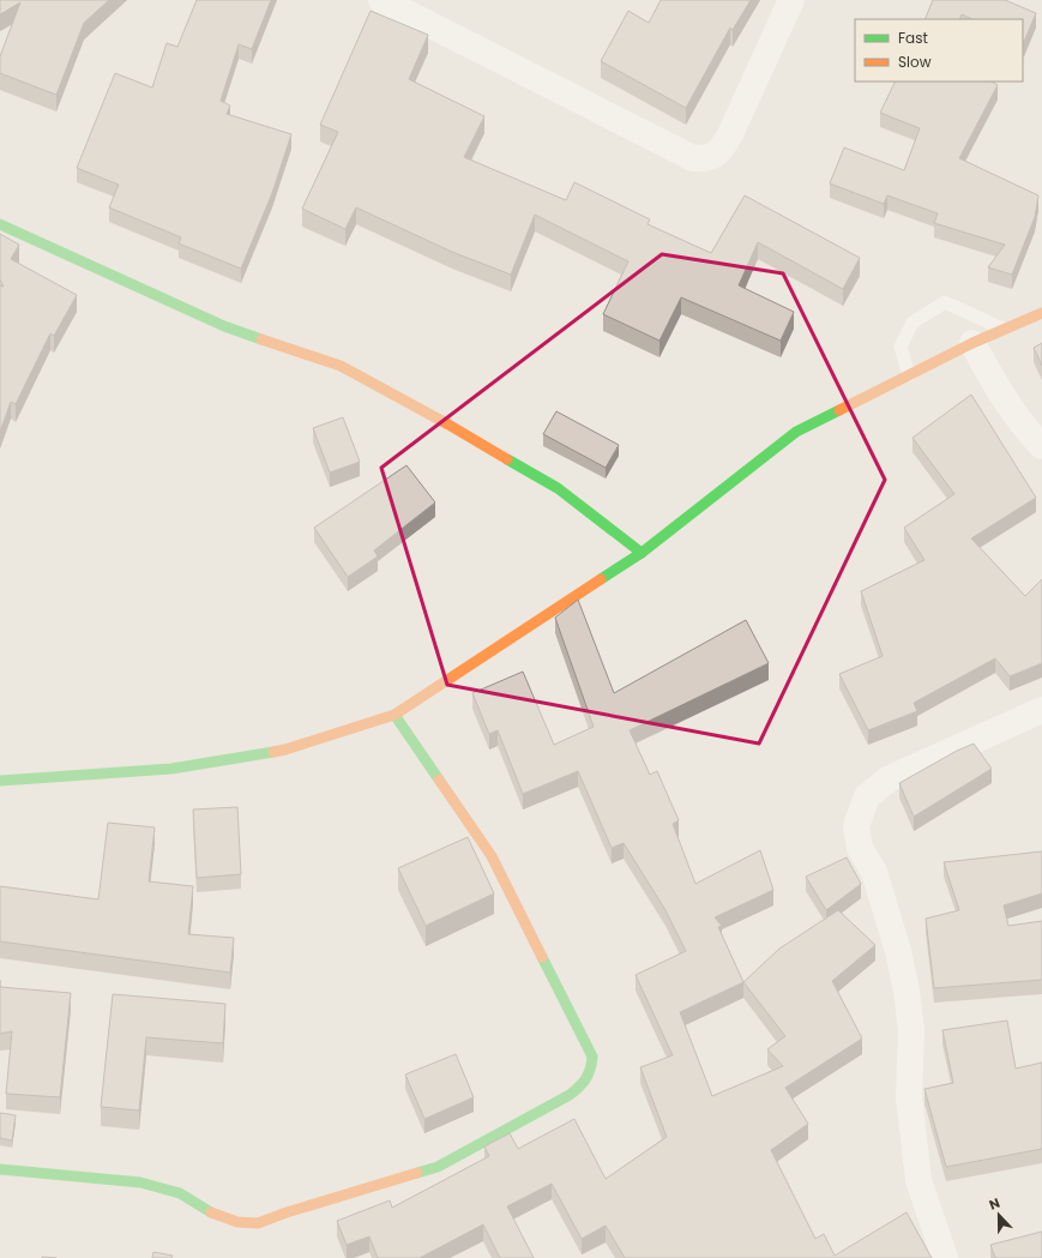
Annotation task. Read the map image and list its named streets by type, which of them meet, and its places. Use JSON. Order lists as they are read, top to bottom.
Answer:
{
  "legend": ["Fast", "Slow"],
  "north": "top"
}
